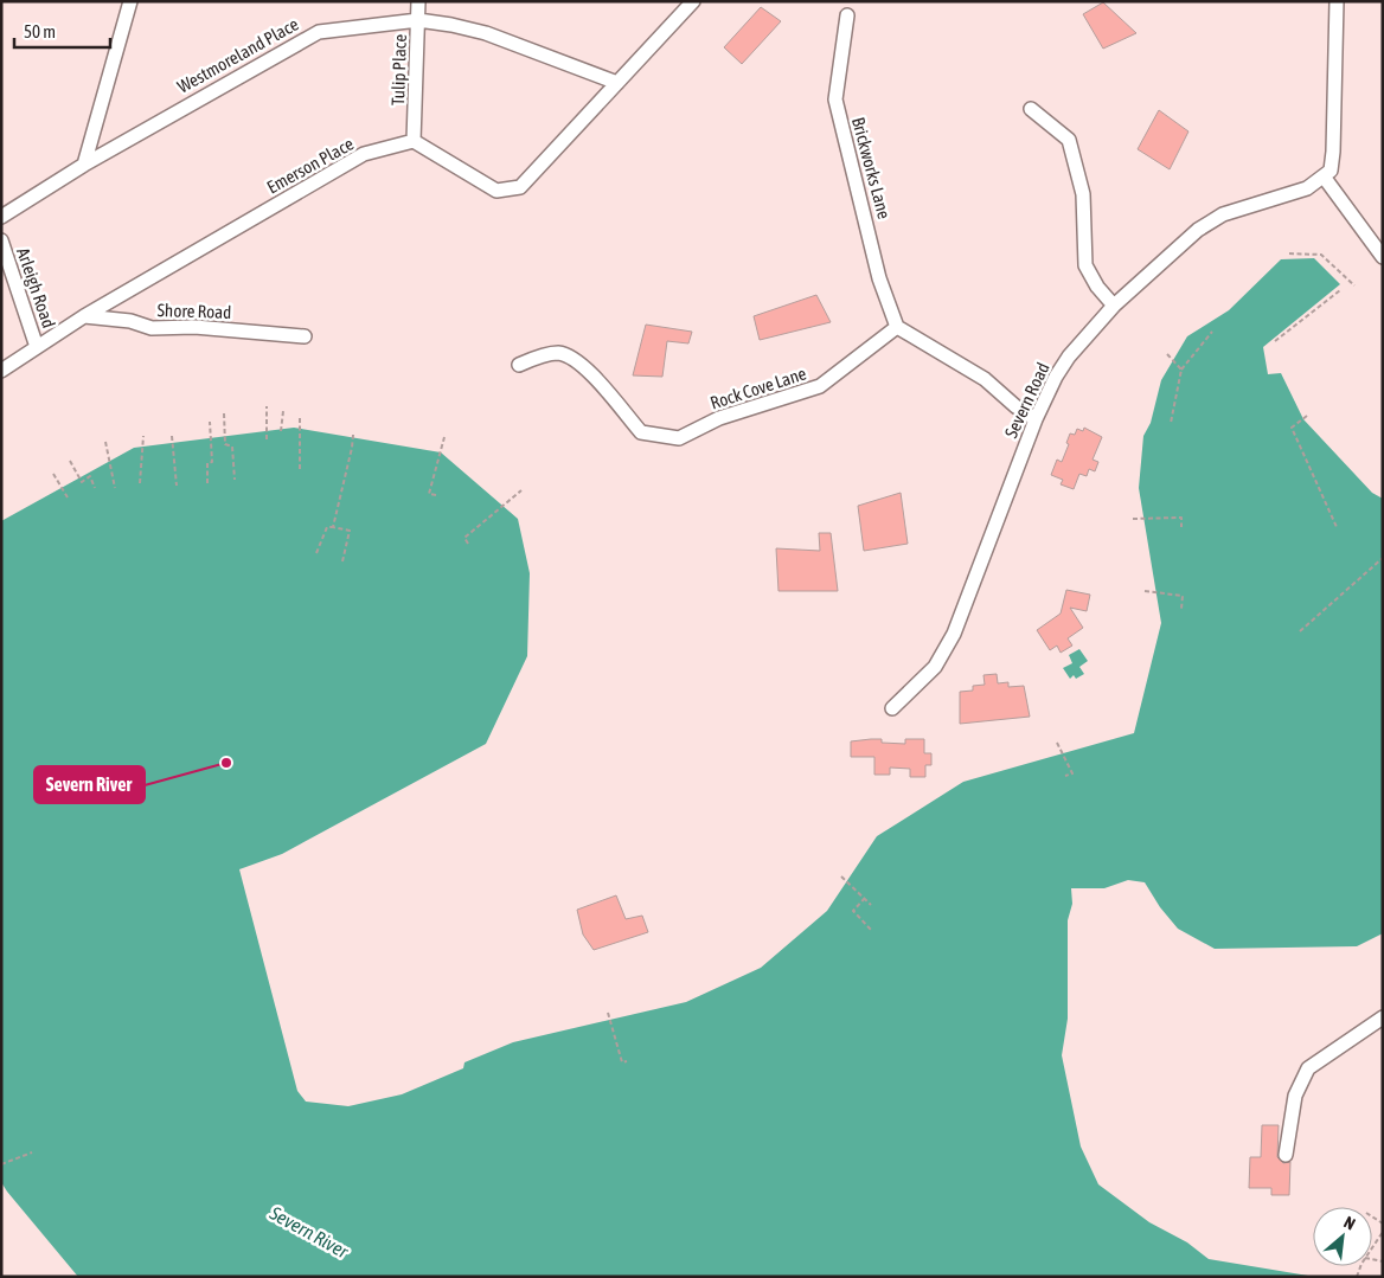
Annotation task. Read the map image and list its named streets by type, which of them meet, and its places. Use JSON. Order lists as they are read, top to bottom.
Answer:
{
  "streets": {
    "street": [
      "Westmoreland Place",
      "Tulip Place",
      "Emerson Place",
      "Brickworks Lane",
      "Arleigh Road",
      "Shore Road",
      "Rock Cove Lane",
      "Severn Road"
    ]
  },
  "crossings": [
    ["Westmoreland Place", "Tulip Place"],
    ["Tulip Place", "Emerson Place"],
    ["Emerson Place", "Arleigh Road"],
    ["Emerson Place", "Shore Road"],
    ["Brickworks Lane", "Rock Cove Lane"]
  ],
  "water": ["Severn River"],
  "places": ["Severn River"],
  "scale_bar": "50 m",
  "north": "top right"
}
